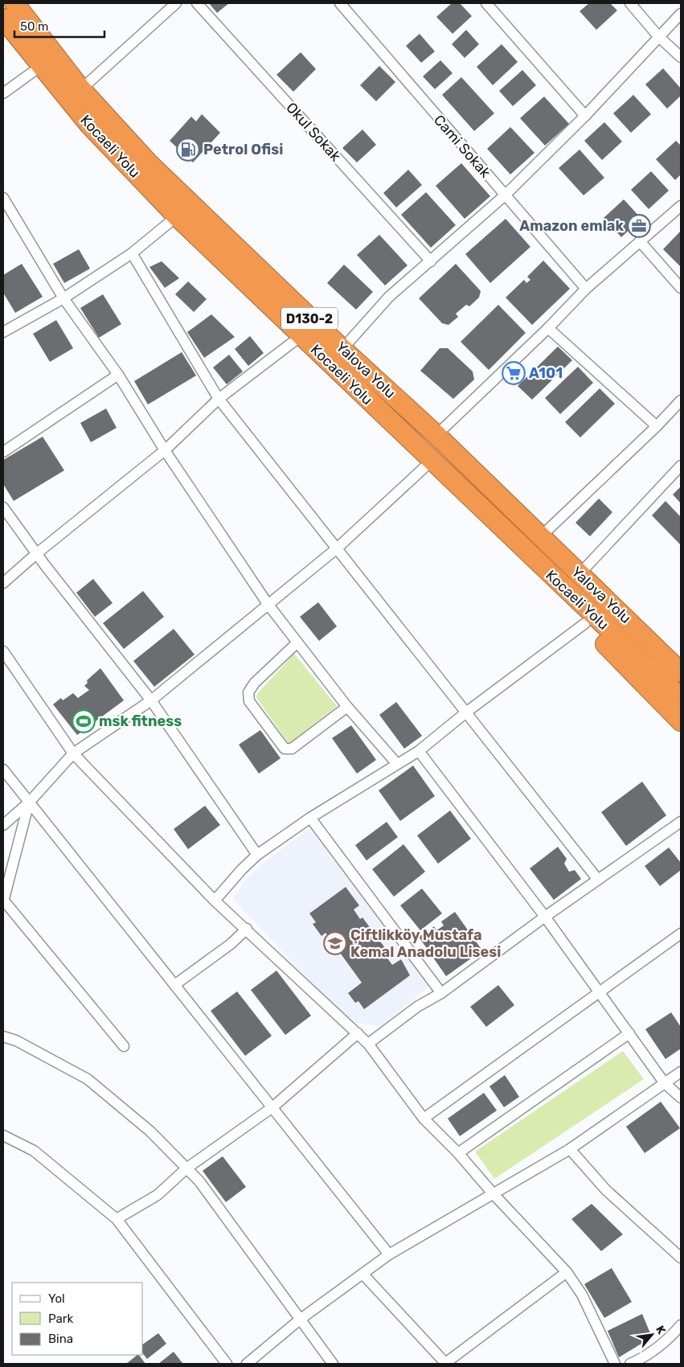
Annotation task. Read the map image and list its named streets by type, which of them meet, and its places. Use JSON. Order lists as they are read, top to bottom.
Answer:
{
  "streets": {
    "highway": ["Kocaeli̇ Yolu", "D130-2", "Yalova Yolu"],
    "street": ["Okul Sokak", "Cami Sokak"]
  },
  "places": {
    "fuel station": ["Petrol Ofisi"],
    "office": ["Amazon emlak"],
    "supermarket": ["A101"],
    "sports": ["msk fitness"],
    "school or university": ["Çiftlikköy Mustafa Kemal Anadolu Lisesi"]
  },
  "legend": ["Yol", "Park", "Bina"],
  "scale_bar": "50 m",
  "north": "top right"
}
